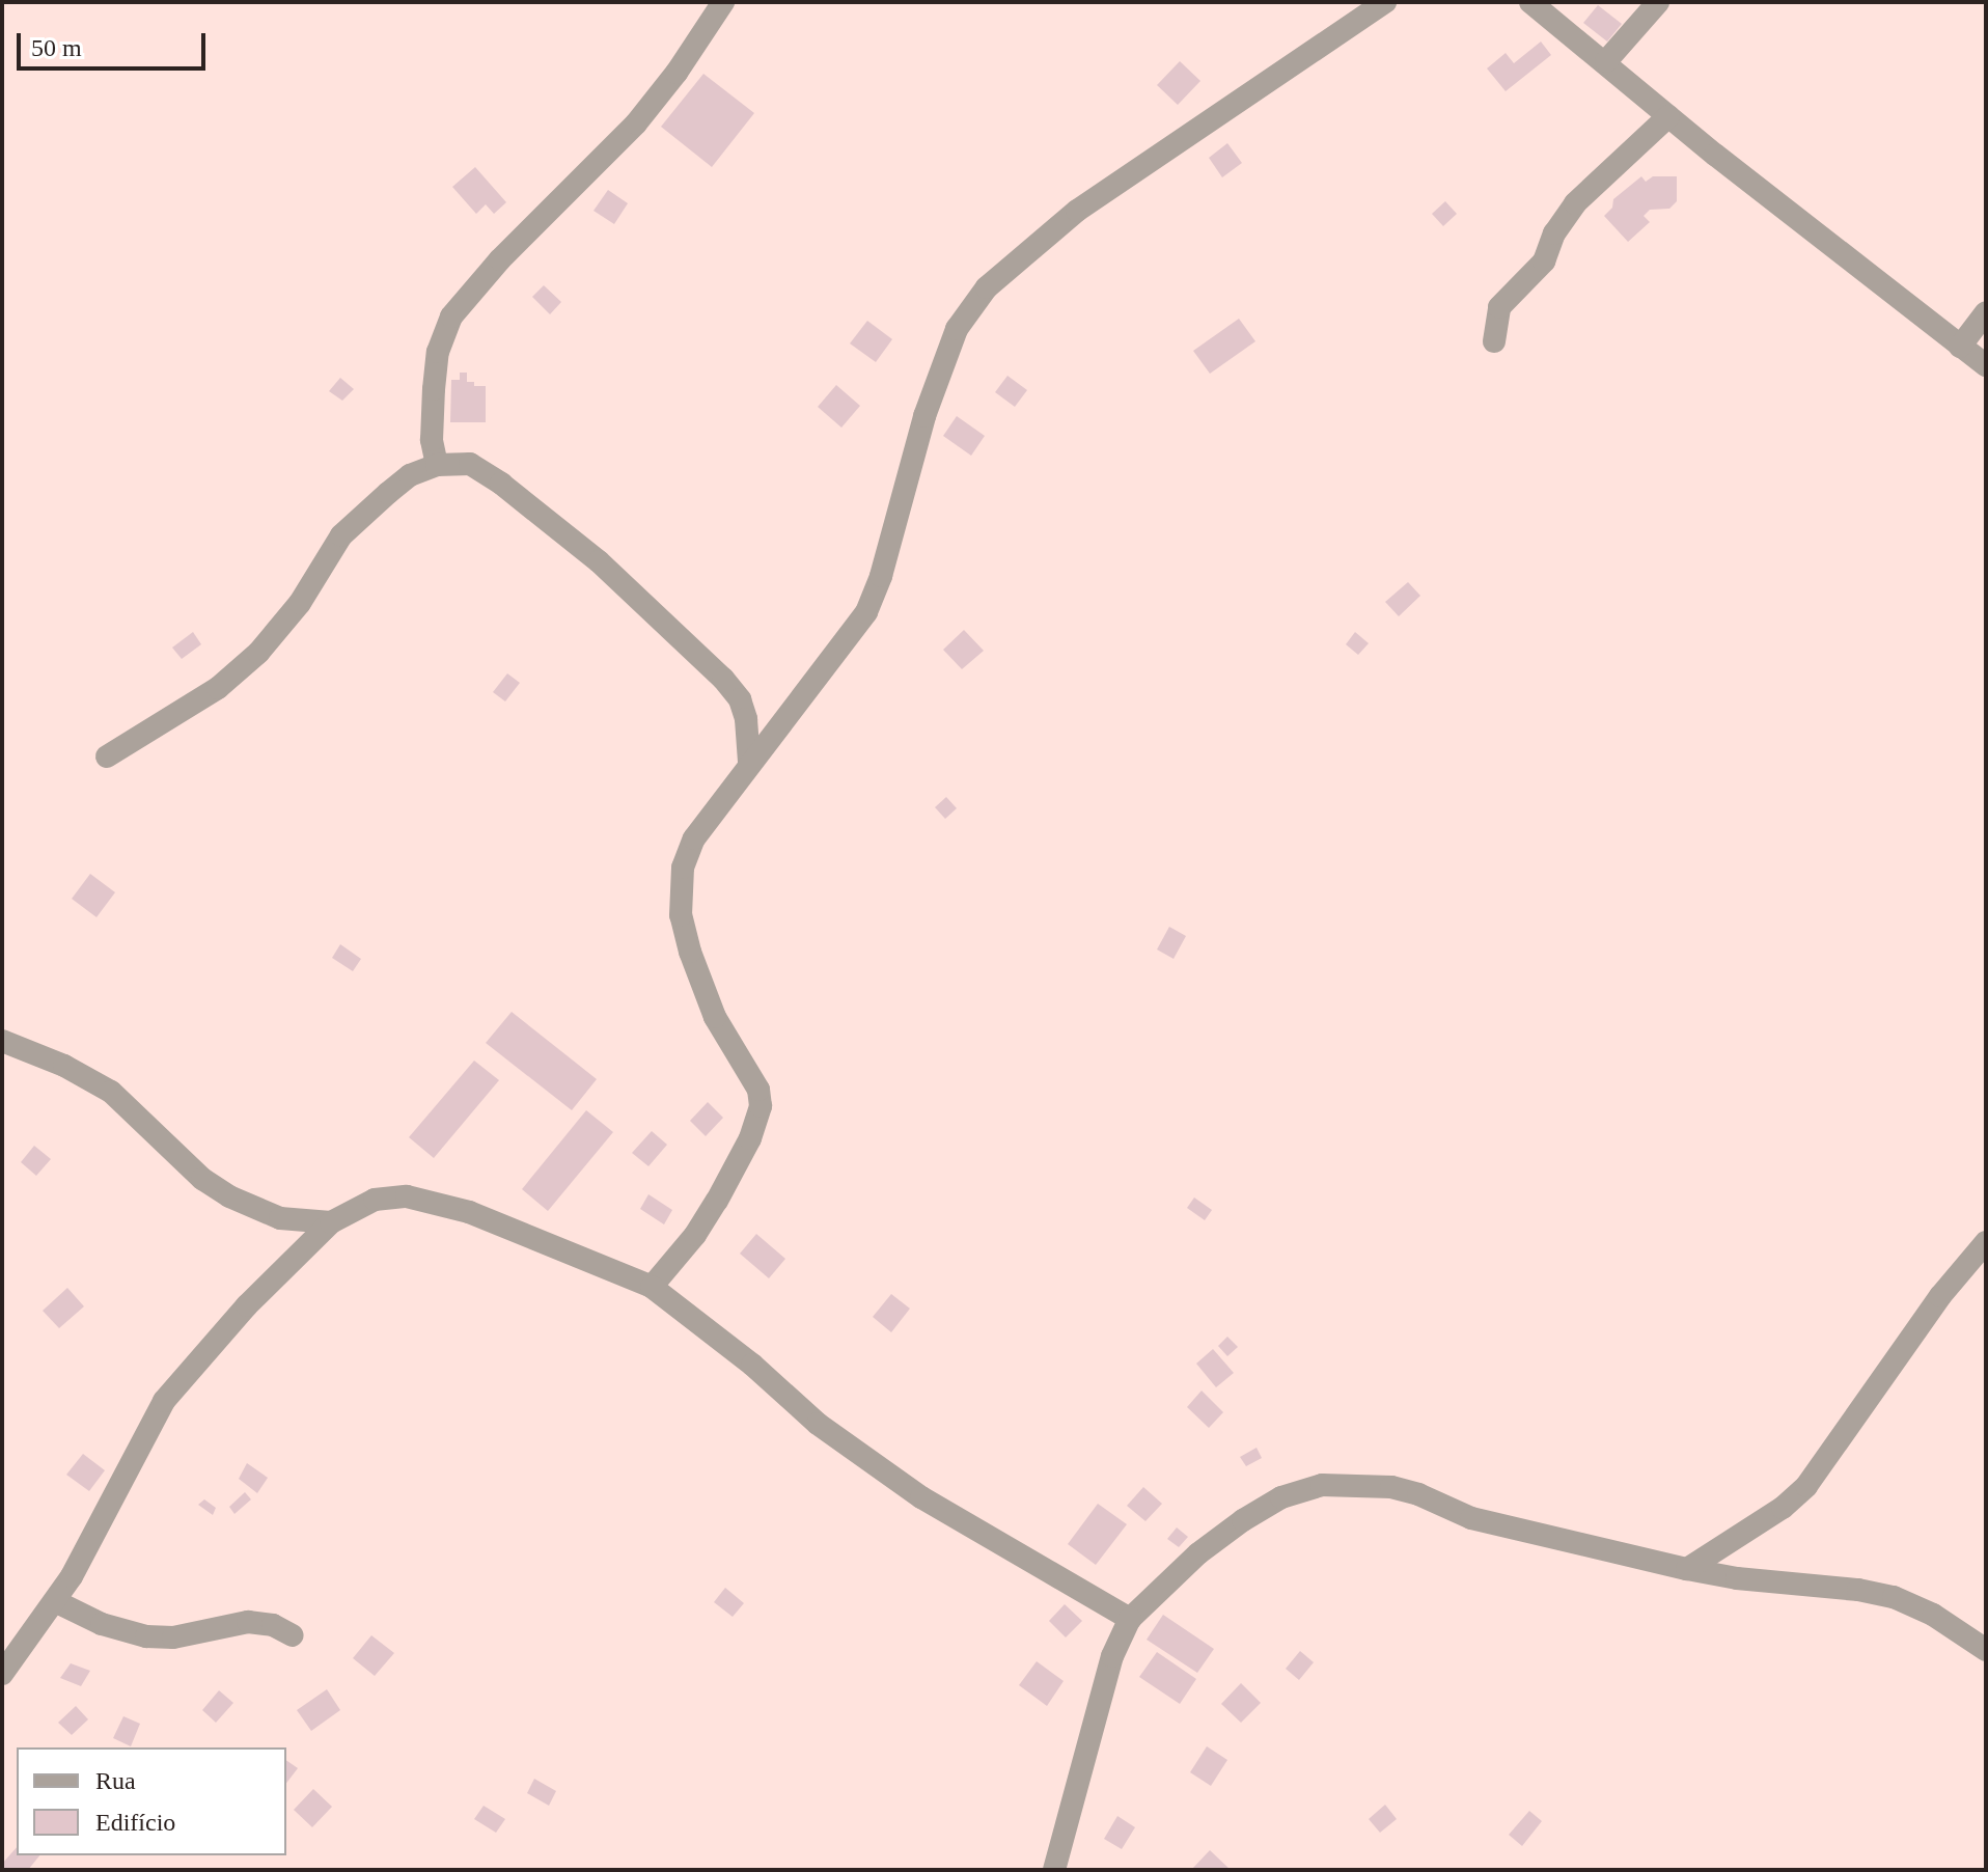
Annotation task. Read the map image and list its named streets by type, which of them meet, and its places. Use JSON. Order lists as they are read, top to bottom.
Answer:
{
  "legend": ["Rua", "Edifício"],
  "scale_bar": "50 m"
}
